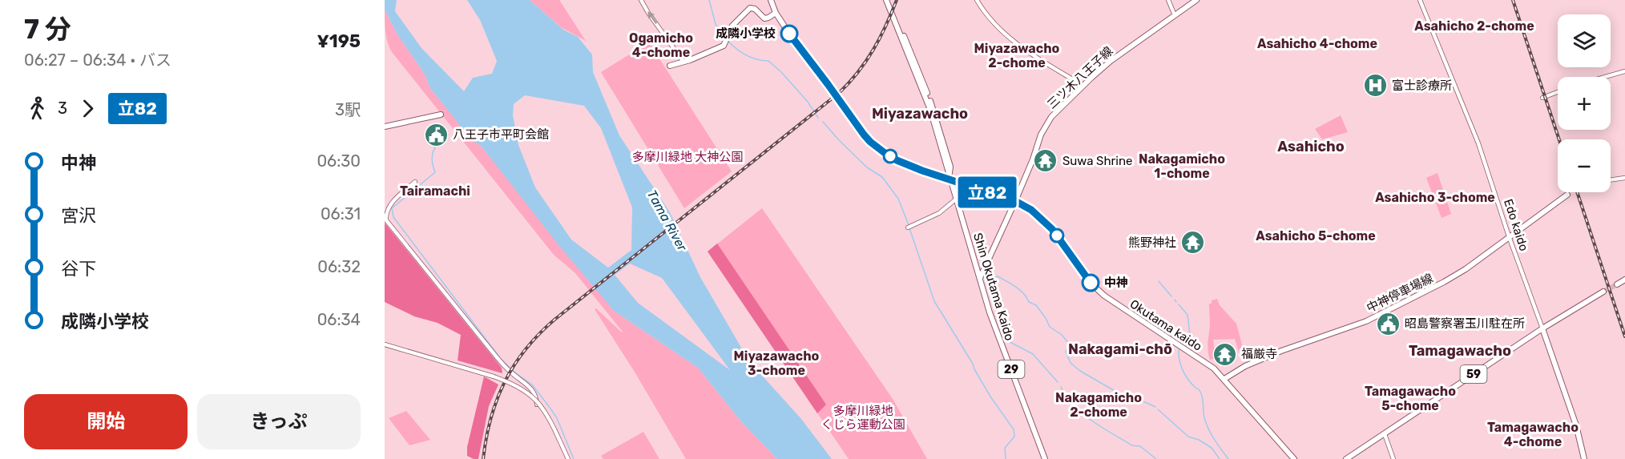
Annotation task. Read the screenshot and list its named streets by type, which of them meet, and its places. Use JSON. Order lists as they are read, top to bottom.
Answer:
{
  "streets": {
    "main road": [
      "三ツ木八王子線",
      "Edo kaido",
      "Shin Okutama Kaido",
      "中神停車場線",
      "Okutama kaido",
      "29",
      "59"
    ]
  },
  "crossings": [
    ["三ツ木八王子線", "Shin Okutama Kaido"],
    ["三ツ木八王子線", "Okutama kaido"],
    ["Edo kaido", "中神停車場線"],
    ["Edo kaido", "59"],
    ["Shin Okutama Kaido", "Okutama kaido"],
    ["中神停車場線", "Okutama kaido"]
  ],
  "districts": [
    "Asahicho 2-chome",
    "Ogamicho 4-chome",
    "Asahicho 4-chome",
    "Miyazawacho 2-chome",
    "Miyazawacho",
    "Asahicho",
    "Nakagamicho 1-chome",
    "Tairamachi",
    "Asahicho 3-chome",
    "Asahicho 5-chome",
    "Nakagami-chō",
    "Tamagawacho",
    "Miyazawacho 3-chome",
    "Tamagawacho 5-chome",
    "Nakagamicho 2-chome",
    "Tamagawacho 4-chome"
  ],
  "water": ["Tama River"],
  "parks": ["多摩川緑地 大神公園", "多摩川緑地 くじら運動公園"],
  "places": {
    "other": ["成隣小学校", "中神"],
    "hospital": ["富士診療所"],
    "public building": ["八王子市平町会館", "昭島警察署玉川駐在所"],
    "temple": ["Suwa Shrine", "熊野神社", "福厳寺"]
  },
  "lines": ["bus line 立82"],
  "page": {
    "heading": ["7 分", "06:27 – 06:34 · バス", "¥195"],
    "on_map": "立82",
    "map_buttons": ["+", "−"],
    "legs": ["3", "立82", "3駅"],
    "list": [
      {
        "name": "中神",
        "value": "06:30"
      },
      {
        "name": "宮沢",
        "value": "06:31"
      },
      {
        "name": "谷下",
        "value": "06:32"
      },
      {
        "name": "成隣小学校",
        "value": "06:34"
      }
    ],
    "buttons": ["開始", "きっぷ"]
  }
}
